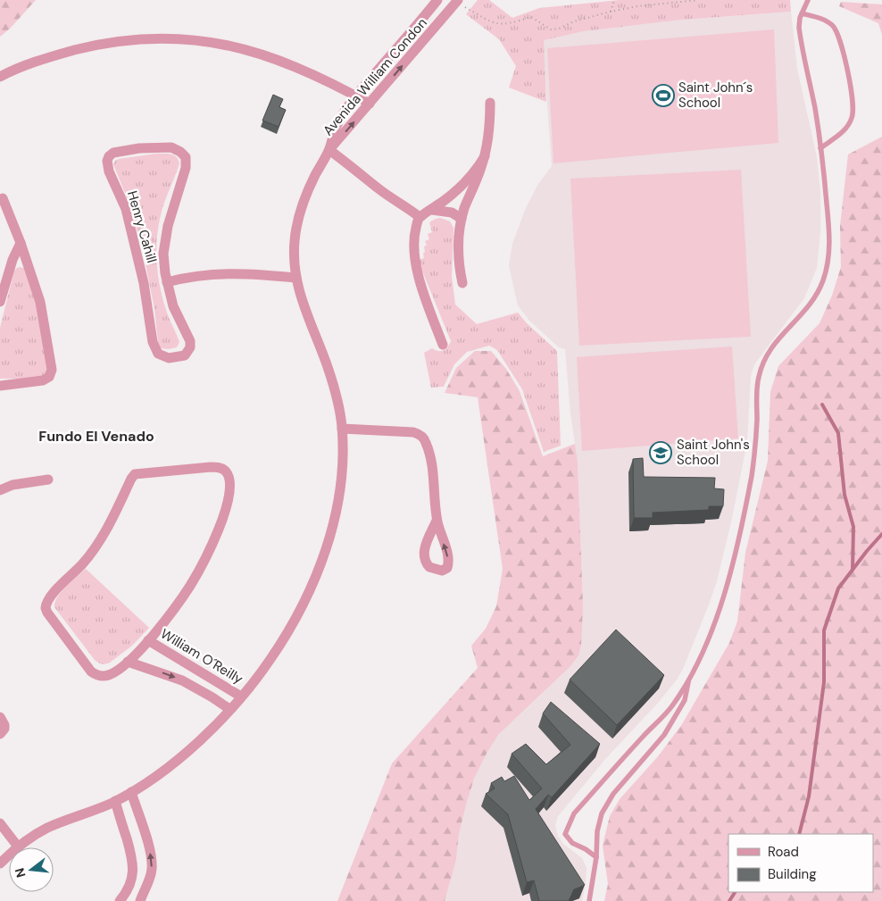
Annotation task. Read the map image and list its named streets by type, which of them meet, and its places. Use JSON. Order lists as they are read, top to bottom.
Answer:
{
  "streets": {
    "street": ["Avenida William Condon", "Henry Cahill", "William O´Reilly"]
  },
  "crossings": [
    ["Avenida William Condon", "William O´Reilly"]
  ],
  "districts": ["Fundo El Venado"],
  "places": {
    "sports": ["Saint John´s School"],
    "school or university": ["Saint John's School"]
  },
  "legend": ["Road", "Building"],
  "north": "left"
}
